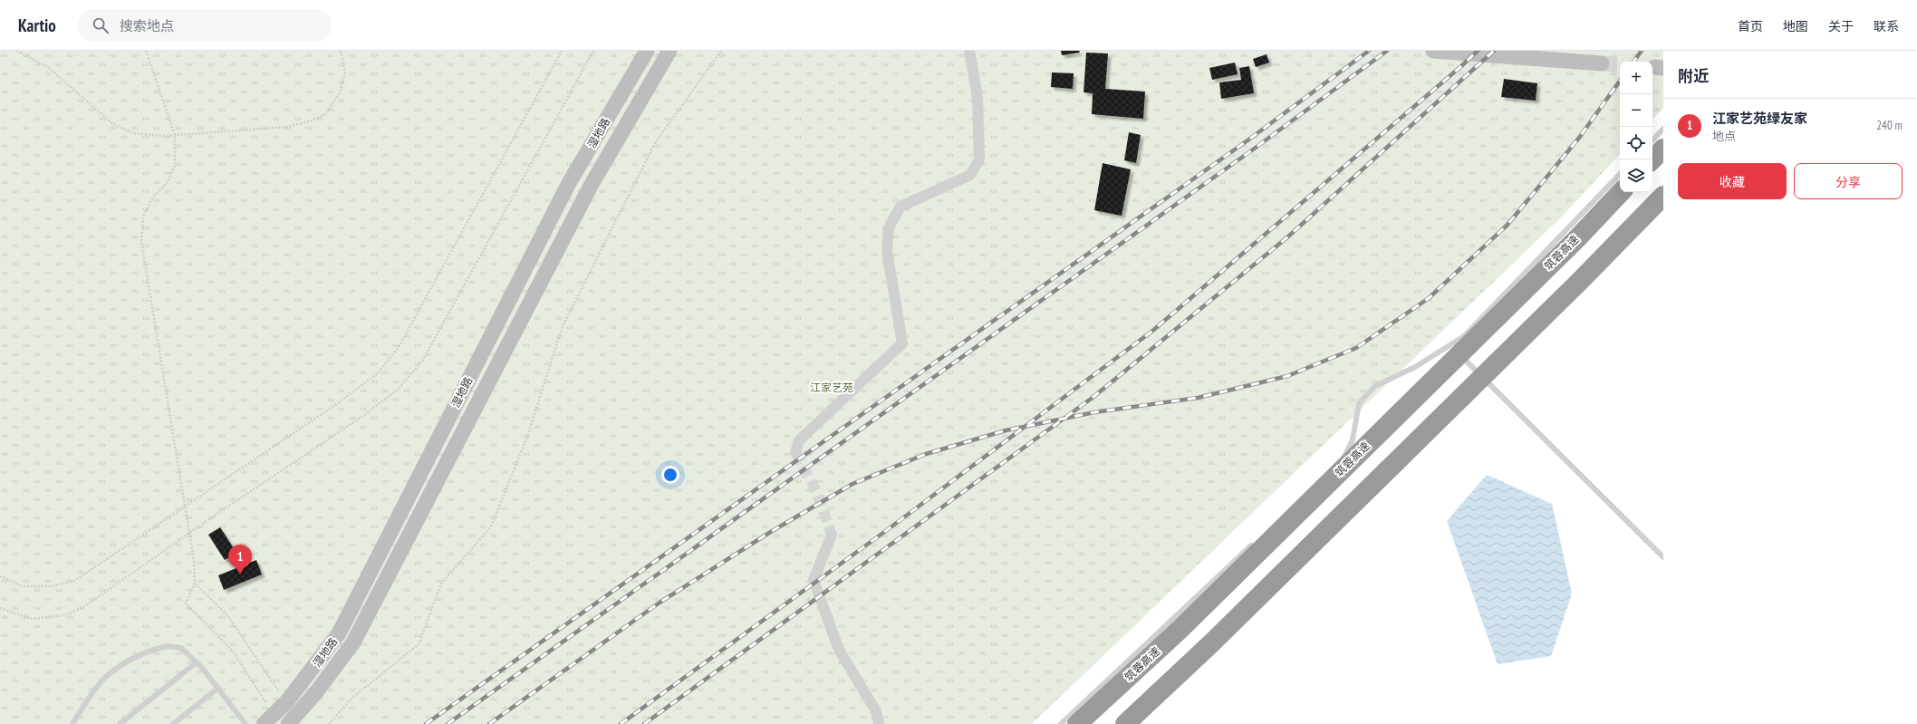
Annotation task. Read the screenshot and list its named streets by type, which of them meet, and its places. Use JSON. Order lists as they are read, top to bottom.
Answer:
{
  "streets": {
    "highway": ["筑蓉高速"],
    "street": ["湿地路"]
  },
  "parks": ["江家艺苑"],
  "page": {
    "header": "Kartio",
    "search": "搜索地点",
    "nav": [
      "首页",
      "地图",
      "关于",
      "联系"
    ],
    "heading": "附近",
    "map_buttons": ["+", "−"],
    "list": [
      {
        "mark": "1",
        "name": "江家艺苑绿友家",
        "note": "地点",
        "value": "240 m"
      }
    ],
    "buttons": ["收藏", "分享"],
    "pins": "1"
  }
}
